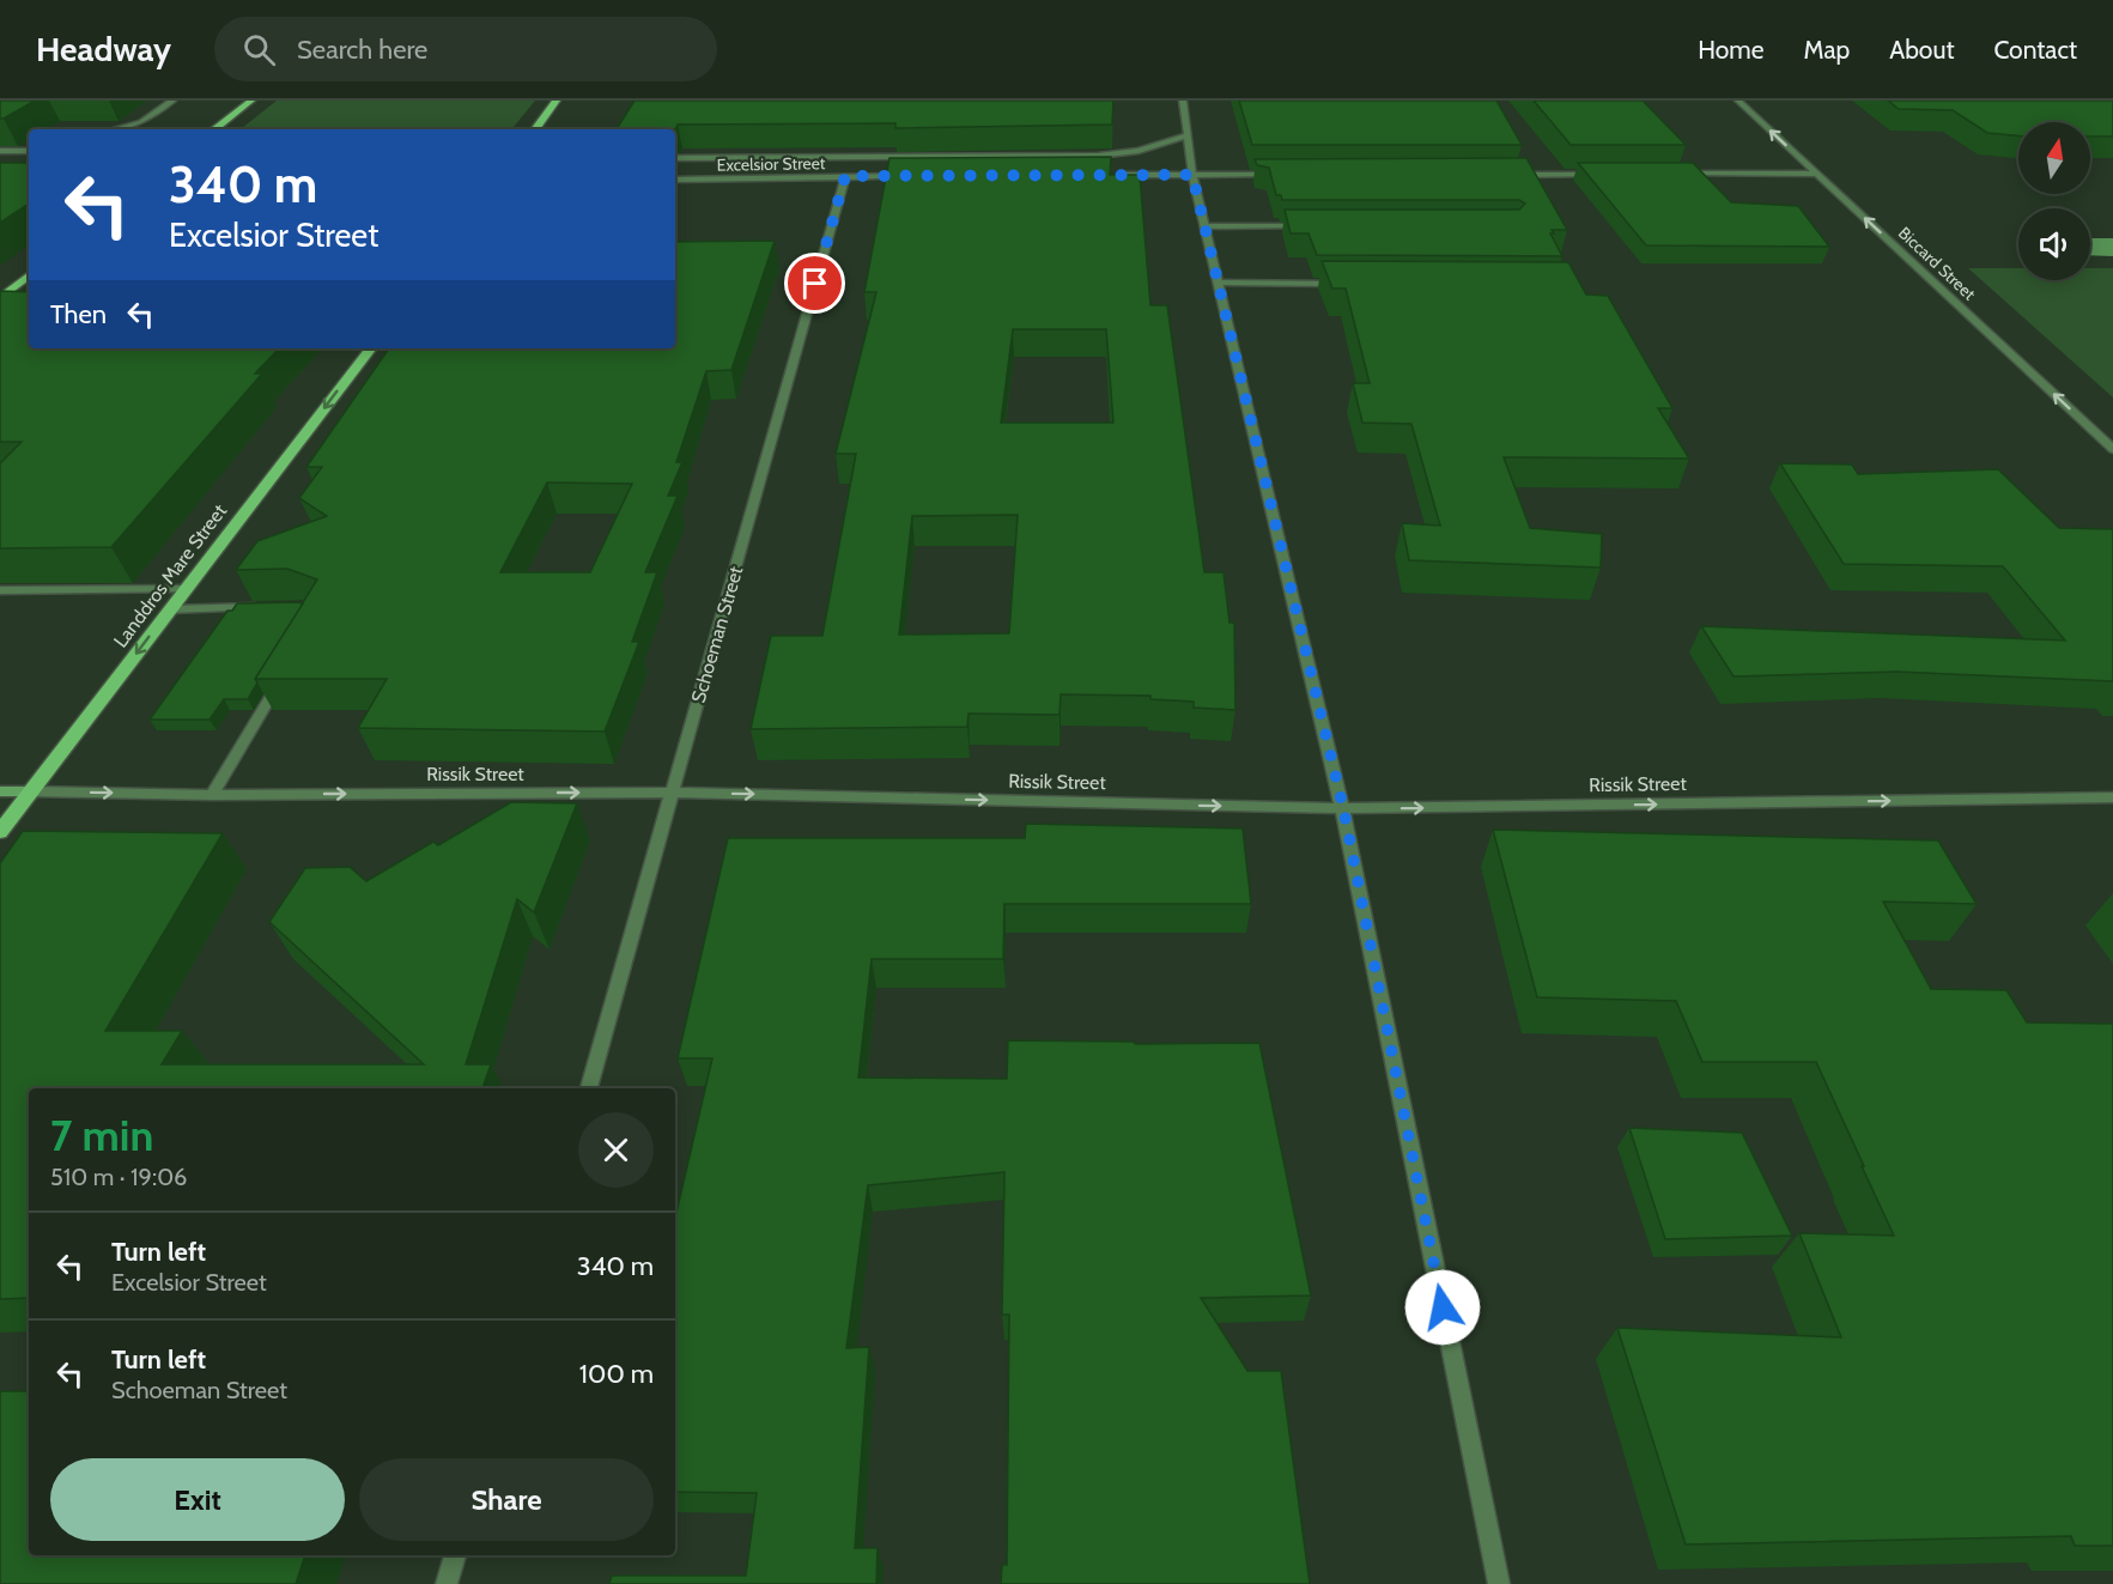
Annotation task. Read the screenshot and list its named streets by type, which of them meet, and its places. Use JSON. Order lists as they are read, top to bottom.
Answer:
{
  "streets": {
    "main road": ["Landdros Mare Street", "Rissik Street"],
    "street": ["Excelsior Street", "Biccard Street", "Schoeman Street"]
  },
  "crossings": [
    ["Excelsior Street", "Schoeman Street"],
    ["Landdros Mare Street", "Rissik Street"],
    ["Schoeman Street", "Rissik Street"]
  ],
  "one_way": ["Biccard Street", "Landdros Mare Street", "Rissik Street"],
  "north": "top",
  "page": {
    "header": "Headway",
    "search": "Search here",
    "nav": [
      "Home",
      "Map",
      "About",
      "Contact"
    ],
    "turn": ["340 m", "Excelsior Street"],
    "then": "Then",
    "heading": ["7 min", "510 m · 19:06"],
    "list": [
      {
        "name": "Turn left",
        "note": "Excelsior Street",
        "value": "340 m"
      },
      {
        "name": "Turn left",
        "note": "Schoeman Street",
        "value": "100 m"
      }
    ],
    "buttons": ["Exit", "Share"]
  }
}
